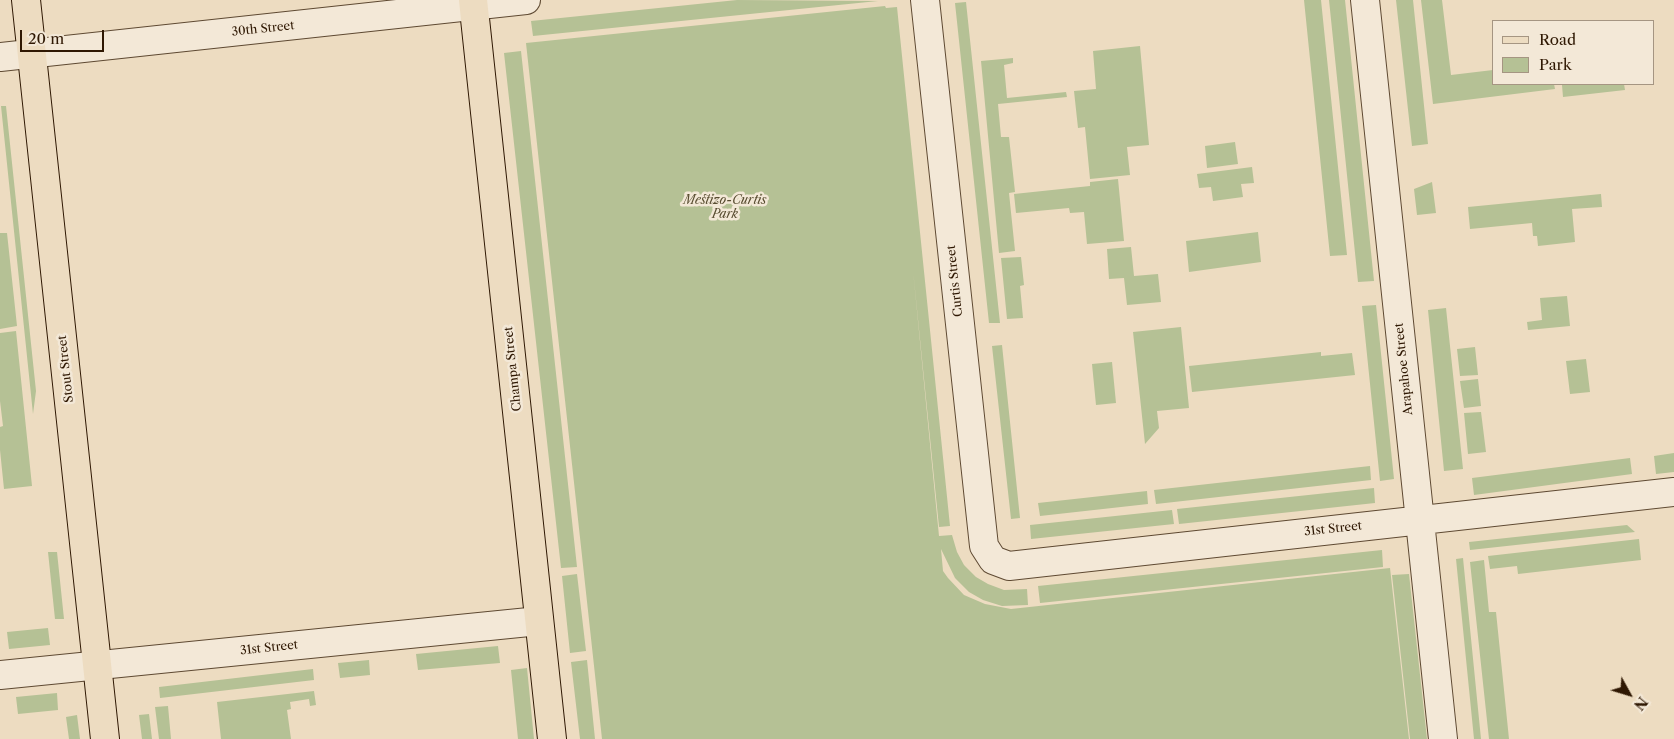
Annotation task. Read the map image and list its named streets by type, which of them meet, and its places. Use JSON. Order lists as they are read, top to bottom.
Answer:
{
  "streets": {
    "main road": ["Stout Street", "Champa Street"],
    "street": [
      "30th Street",
      "Curtis Street",
      "Arapahoe Street",
      "31st Street"
    ]
  },
  "crossings": [
    ["30th Street", "Stout Street"],
    ["30th Street", "Champa Street"],
    ["Curtis Street", "31st Street"],
    ["Stout Street", "31st Street"],
    ["Champa Street", "31st Street"],
    ["Arapahoe Street", "31st Street"]
  ],
  "parks": ["Mestizo-Curtis Park"],
  "legend": ["Road", "Park"],
  "scale_bar": "20 m",
  "north": "bottom right"
}
